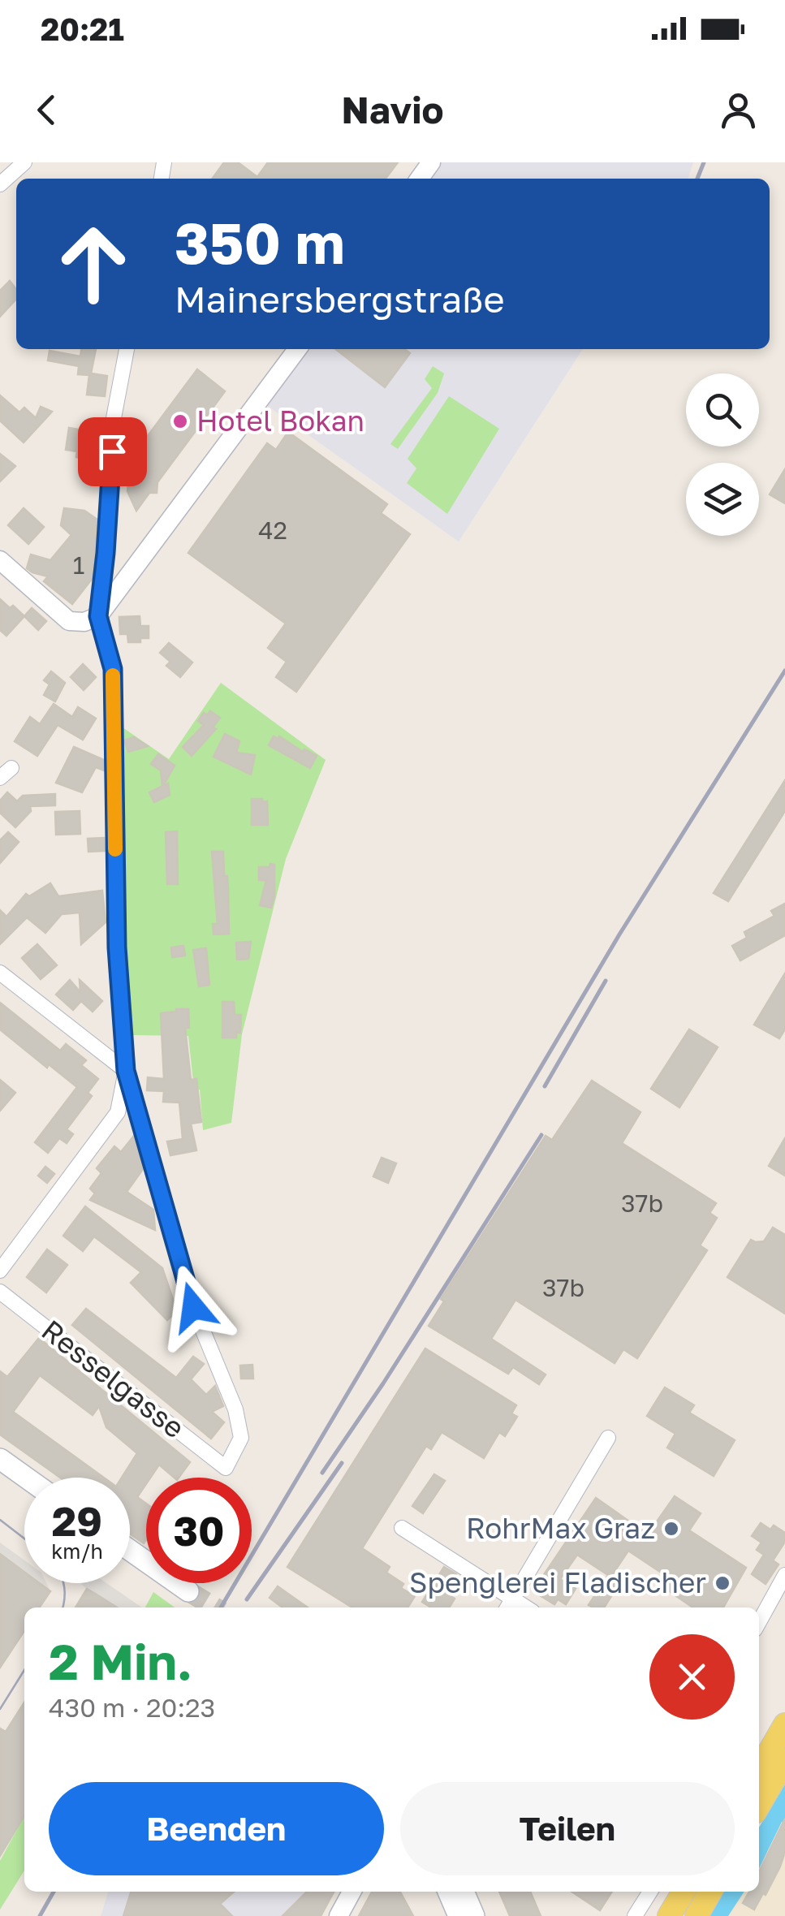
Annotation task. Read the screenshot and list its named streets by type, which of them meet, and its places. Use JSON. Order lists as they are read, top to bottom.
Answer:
{
  "streets": {
    "street": ["Resselgasse"]
  },
  "places": ["Hotel Bokan", "RohrMax Graz", "Spenglerei Fladischer"],
  "house_numbers": [
    "42",
    "1",
    "37b",
    "37b"
  ],
  "page": {
    "status": "20:21",
    "header": "Navio",
    "turn": ["350 m", "Mainersbergstraße"],
    "speed": "29 km/h",
    "limit": "30",
    "heading": ["2 Min.", "430 m · 20:23"],
    "buttons": ["Beenden", "Teilen"]
  }
}
